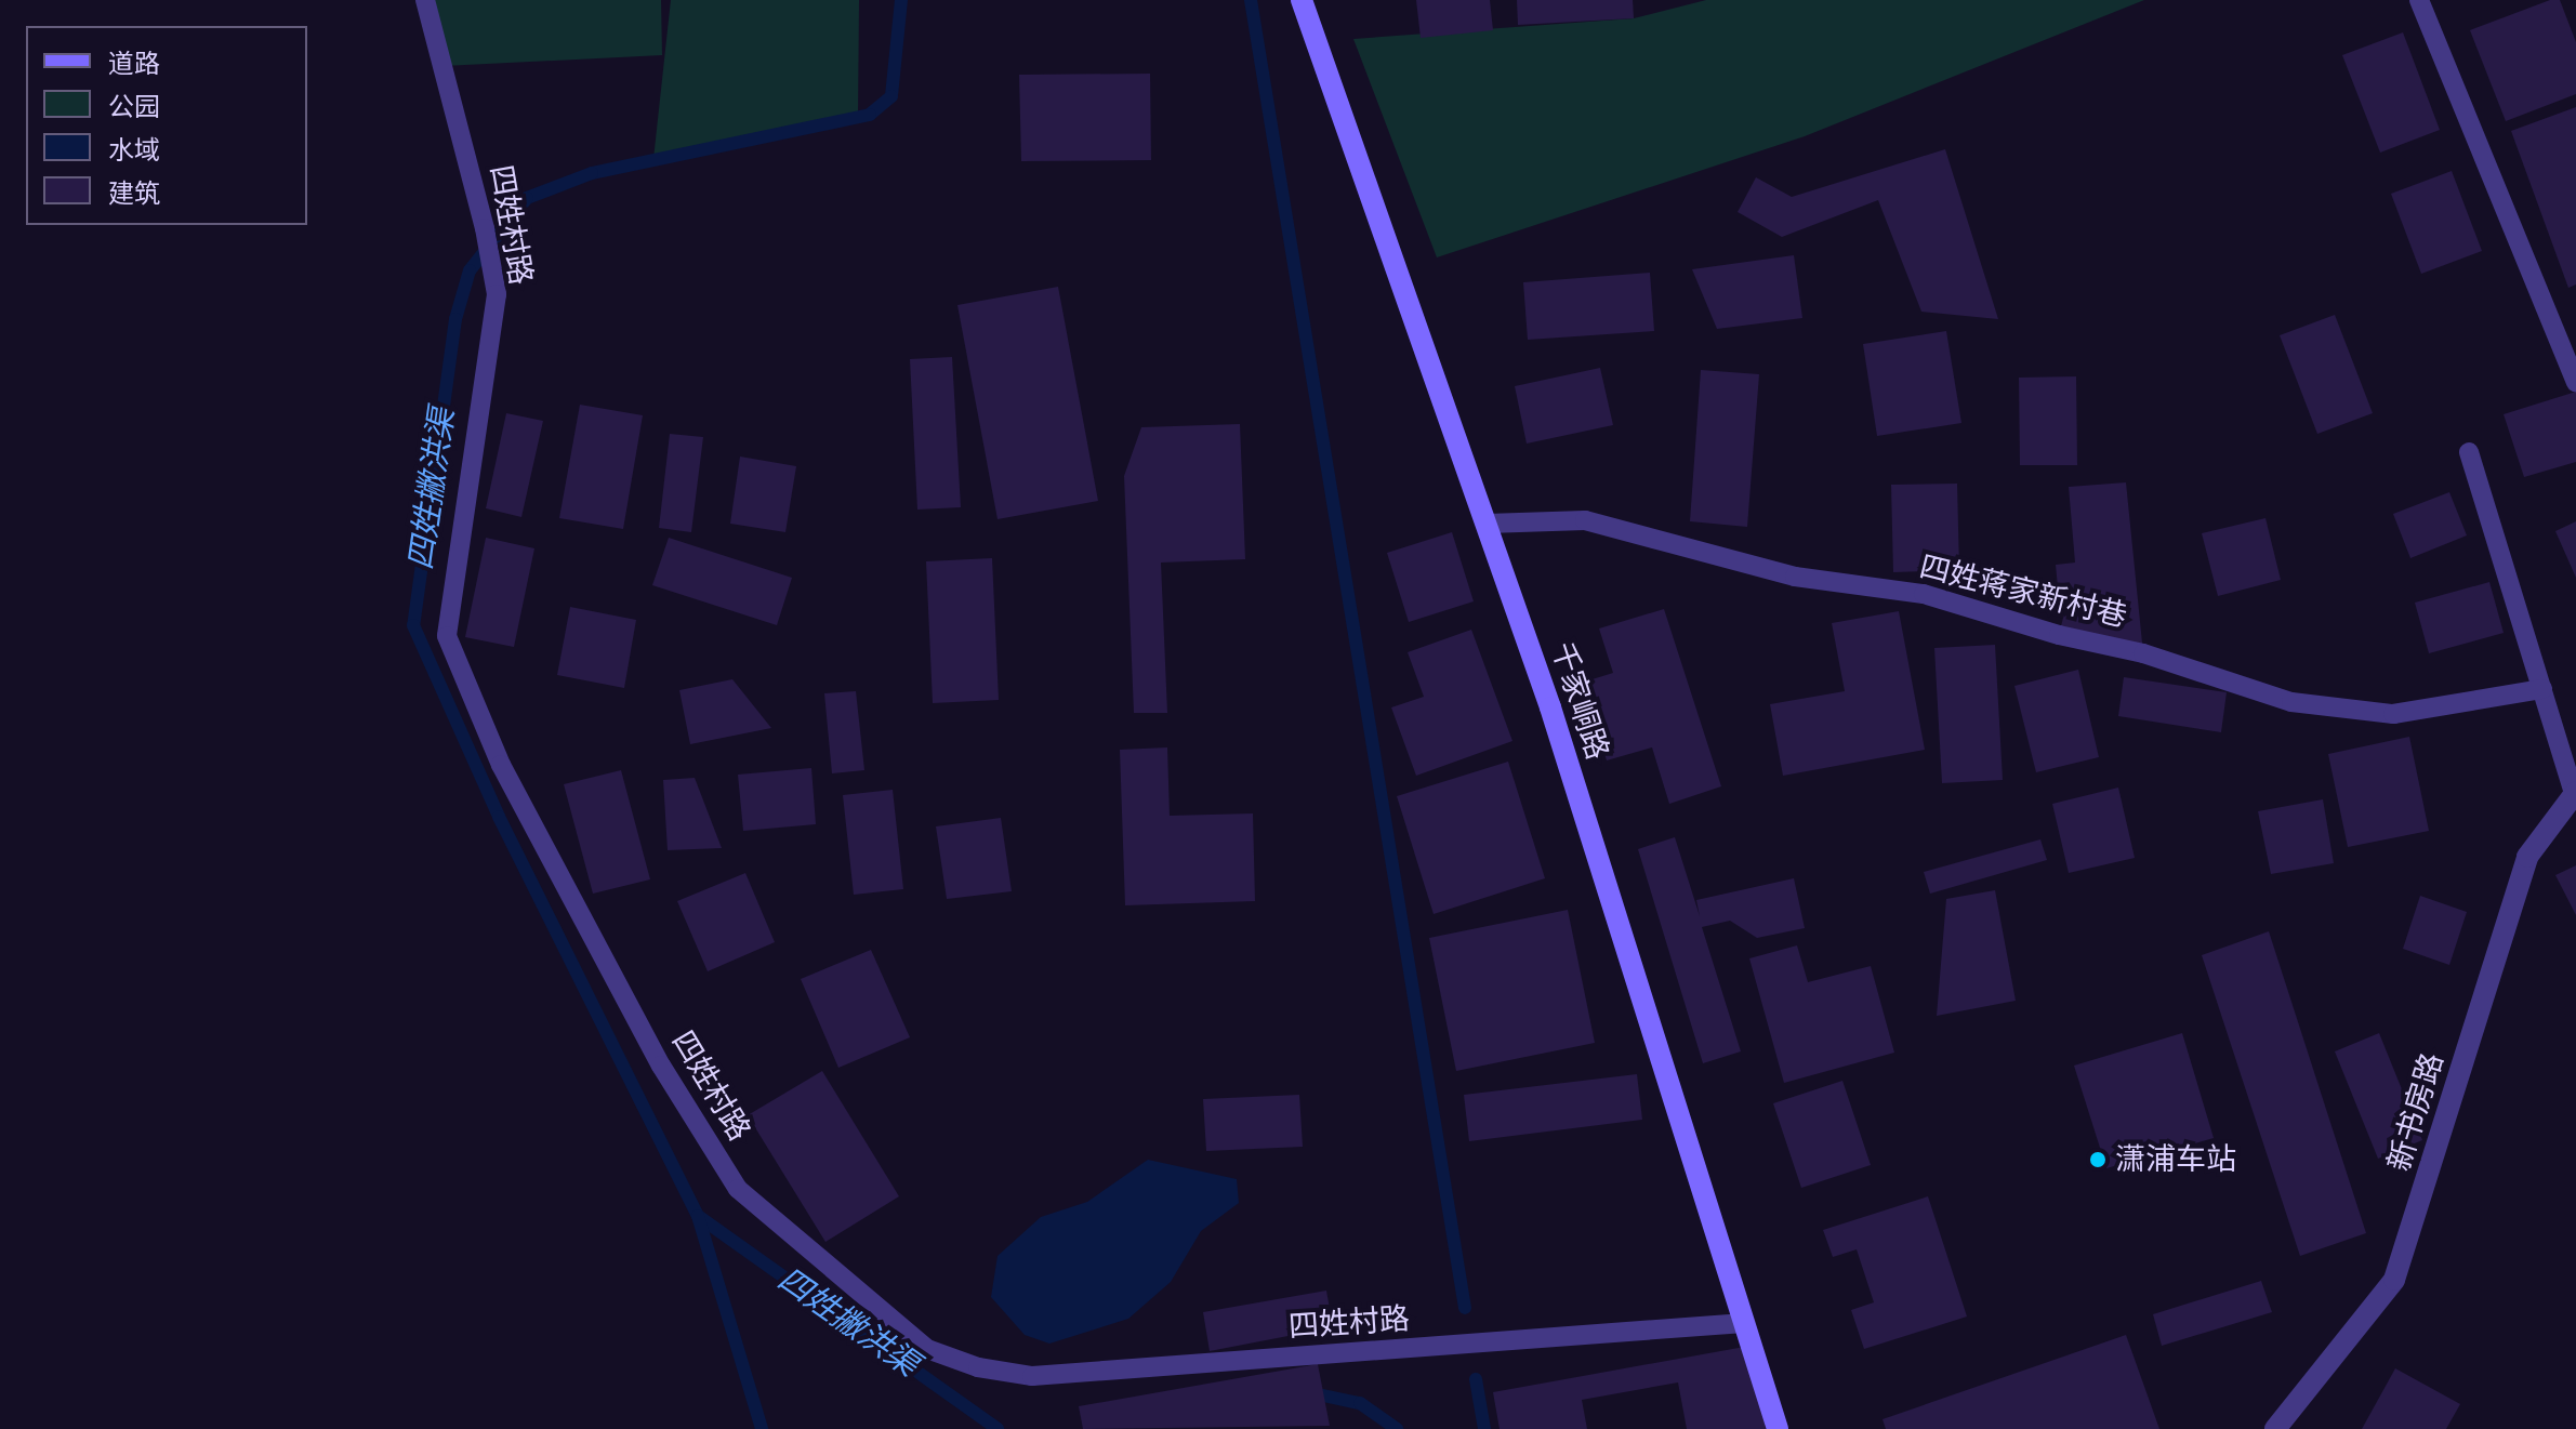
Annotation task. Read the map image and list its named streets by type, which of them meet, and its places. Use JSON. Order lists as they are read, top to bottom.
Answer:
{
  "streets": {
    "main road": ["千家峒路"],
    "street": ["新书房路"],
    "lane": ["四姓村路", "四姓蒋家新村巷"]
  },
  "crossings": [
    ["四姓村路", "千家峒路"],
    ["四姓蒋家新村巷", "千家峒路"]
  ],
  "water": ["四姓撇洪渠"],
  "places": ["潇浦车站"],
  "legend": [
    "道路",
    "公园",
    "水域",
    "建筑"
  ]
}
